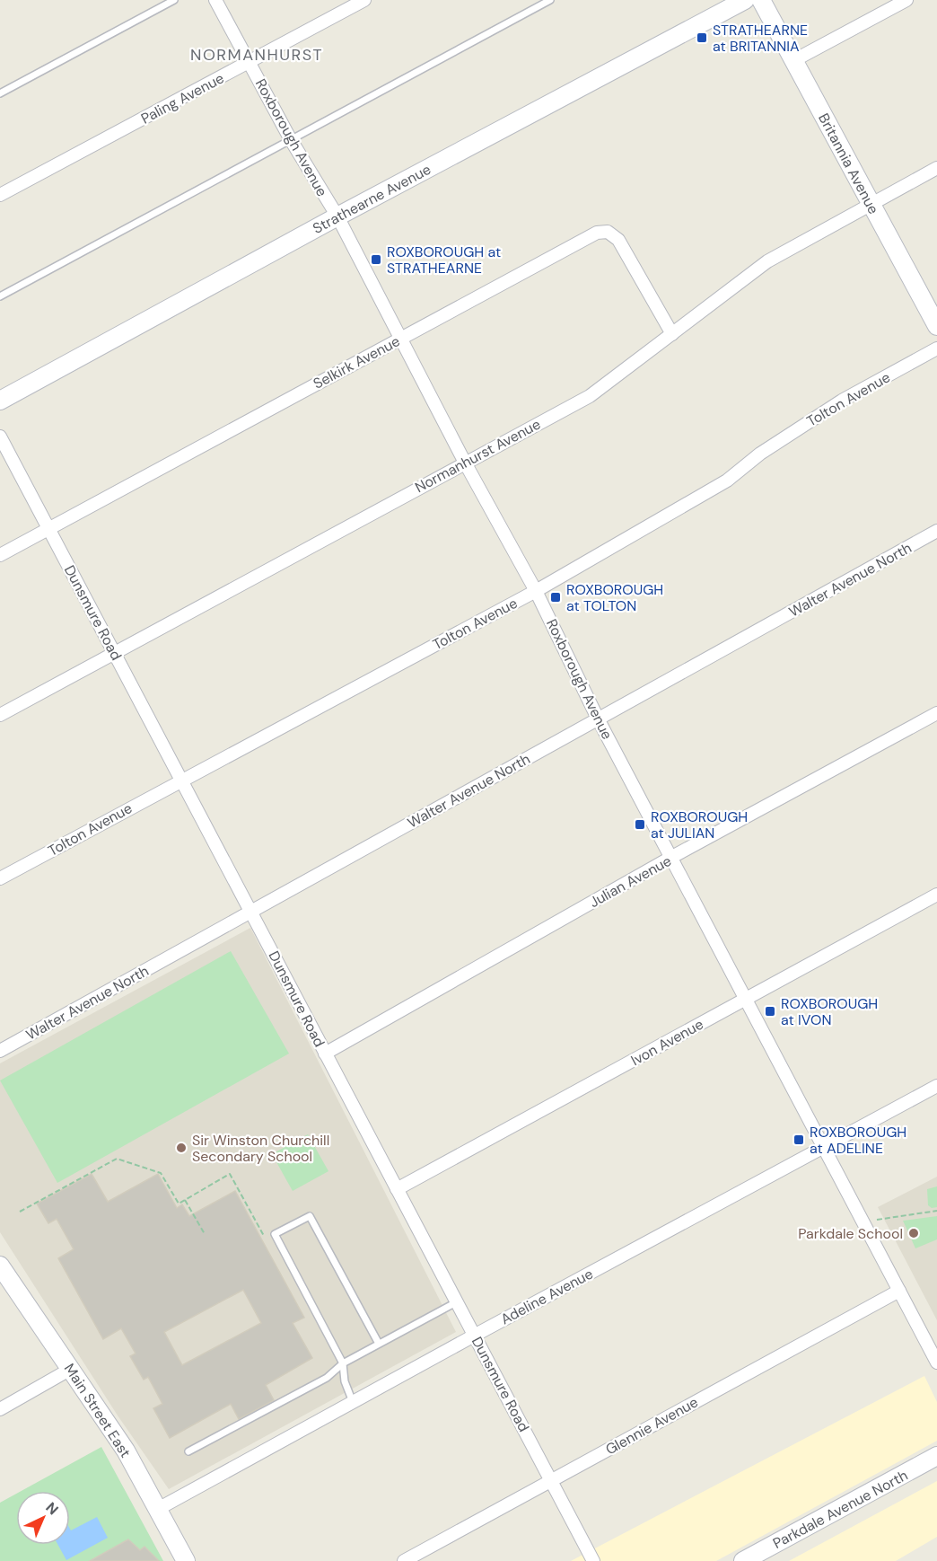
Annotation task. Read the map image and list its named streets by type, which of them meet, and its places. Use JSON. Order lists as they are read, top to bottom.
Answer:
{
  "streets": {
    "street": [
      "Paling Avenue",
      "Roxborough Avenue",
      "Britannia Avenue",
      "Strathearne Avenue",
      "Selkirk Avenue",
      "Tolton Avenue",
      "Normanhurst Avenue",
      "Walter Avenue North",
      "Dunsmure Road",
      "Julian Avenue",
      "Ivon Avenue",
      "Adeline Avenue",
      "Main Street East",
      "Glennie Avenue",
      "Parkdale Avenue North"
    ]
  },
  "crossings": [
    ["Paling Avenue", "Roxborough Avenue"],
    ["Roxborough Avenue", "Strathearne Avenue"],
    ["Roxborough Avenue", "Selkirk Avenue"],
    ["Roxborough Avenue", "Tolton Avenue"],
    ["Roxborough Avenue", "Normanhurst Avenue"],
    ["Roxborough Avenue", "Walter Avenue North"],
    ["Roxborough Avenue", "Julian Avenue"],
    ["Roxborough Avenue", "Ivon Avenue"],
    ["Roxborough Avenue", "Adeline Avenue"],
    ["Roxborough Avenue", "Glennie Avenue"],
    ["Britannia Avenue", "Normanhurst Avenue"],
    ["Selkirk Avenue", "Normanhurst Avenue"],
    ["Selkirk Avenue", "Dunsmure Road"],
    ["Tolton Avenue", "Dunsmure Road"],
    ["Normanhurst Avenue", "Dunsmure Road"],
    ["Walter Avenue North", "Dunsmure Road"],
    ["Dunsmure Road", "Julian Avenue"],
    ["Dunsmure Road", "Ivon Avenue"],
    ["Dunsmure Road", "Adeline Avenue"],
    ["Dunsmure Road", "Glennie Avenue"],
    ["Adeline Avenue", "Main Street East"]
  ],
  "districts": ["NORMANHURST"],
  "places": {
    "transit": [
      "STRATHEARNE at BRITANNIA",
      "ROXBOROUGH at STRATHEARNE",
      "ROXBOROUGH at TOLTON",
      "ROXBOROUGH at JULIAN",
      "ROXBOROUGH at IVON",
      "ROXBOROUGH at ADELINE"
    ],
    "other": ["Sir Winston Churchill Secondary School", "Parkdale School"]
  },
  "north": "top right"
}
